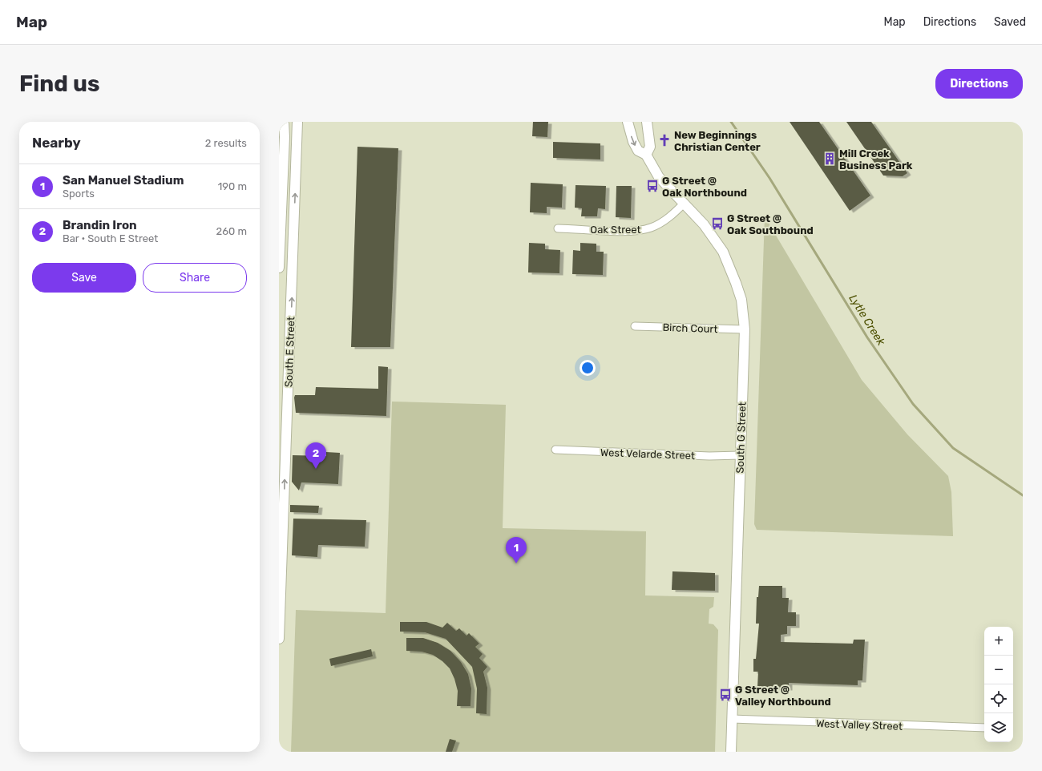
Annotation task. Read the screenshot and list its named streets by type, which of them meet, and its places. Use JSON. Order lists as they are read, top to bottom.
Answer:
{
  "streets": {
    "main road": ["South E Street", "South G Street"],
    "street": [
      "Oak Street",
      "Birch Court",
      "West Velarde Street",
      "West Valley Street"
    ]
  },
  "crossings": [
    ["Oak Street", "South G Street"],
    ["Birch Court", "South G Street"],
    ["South G Street", "West Velarde Street"],
    ["South G Street", "West Valley Street"]
  ],
  "water": ["Lytle Creek"],
  "places": {
    "church": ["New Beginnings Christian Center"],
    "building": ["Mill Creek Business Park"],
    "bus stop": ["G Street @ Oak Northbound", "G Street @ Oak Southbound", "G Street @ Valley Northbound"]
  },
  "page": {
    "header": "Map",
    "nav": ["Map", "Directions", "Saved"],
    "buttons": [
      "Directions",
      ["Save", "Share"]
    ],
    "title": "Find us",
    "heading": ["Nearby", "2 results"],
    "list": [
      {
        "mark": "1",
        "name": "San Manuel Stadium",
        "note": "Sports",
        "value": "190 m"
      },
      {
        "mark": "2",
        "name": "Brandin Iron",
        "note": "Bar · South E Street",
        "value": "260 m"
      }
    ],
    "pins": ["2", "1"],
    "map_buttons": ["+", "−"]
  }
}
